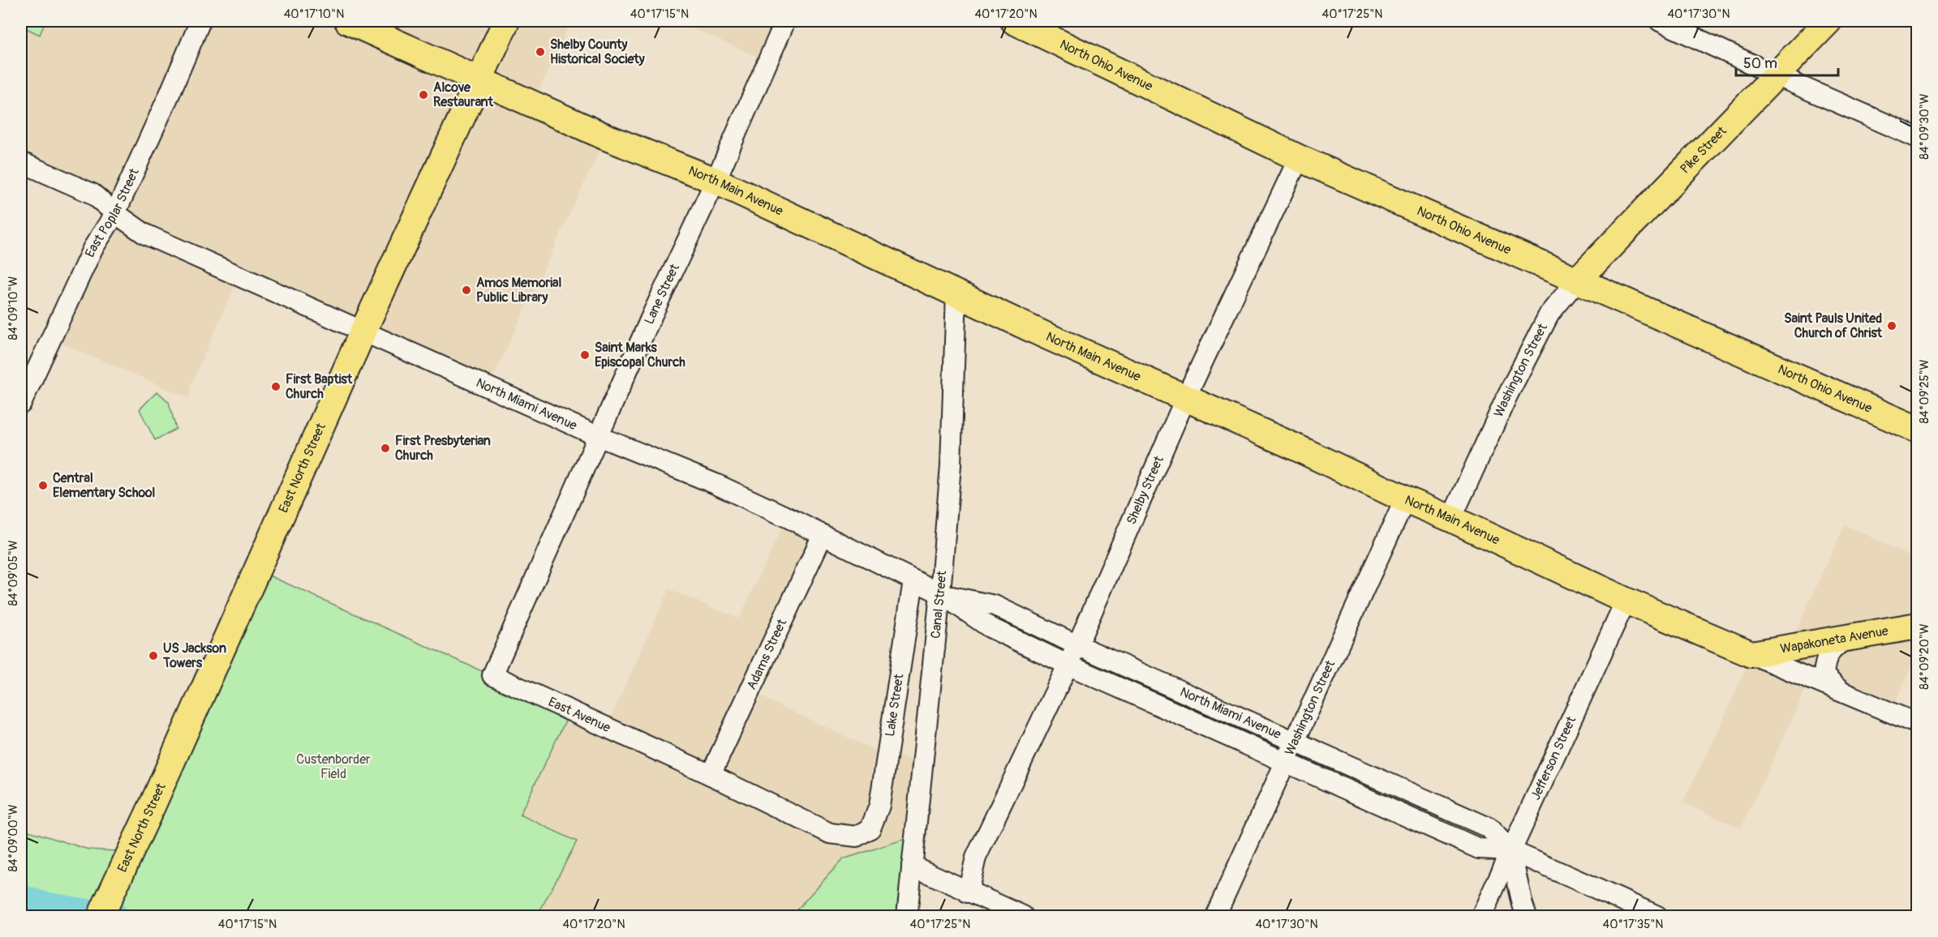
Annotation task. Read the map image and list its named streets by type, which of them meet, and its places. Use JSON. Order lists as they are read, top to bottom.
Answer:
{
  "streets": {
    "main road": [
      "North Ohio Avenue",
      "Pike Street",
      "North Main Avenue",
      "East North Street",
      "Wapakoneta Avenue"
    ],
    "street": [
      "East Poplar Street",
      "Lane Street",
      "Washington Street",
      "North Miami Avenue",
      "Shelby Street",
      "Canal Street",
      "Adams Street",
      "Lake Street",
      "East Avenue",
      "Jefferson Street"
    ]
  },
  "crossings": [
    ["North Ohio Avenue", "Pike Street"],
    ["North Ohio Avenue", "Washington Street"],
    ["North Ohio Avenue", "Shelby Street"],
    ["Pike Street", "Washington Street"],
    ["North Main Avenue", "Lane Street"],
    ["North Main Avenue", "Washington Street"],
    ["North Main Avenue", "East North Street"],
    ["North Main Avenue", "Shelby Street"],
    ["North Main Avenue", "Canal Street"],
    ["North Main Avenue", "Wapakoneta Avenue"],
    ["North Main Avenue", "Jefferson Street"],
    ["East Poplar Street", "North Miami Avenue"],
    ["Lane Street", "North Miami Avenue"],
    ["Lane Street", "East Avenue"],
    ["Washington Street", "North Miami Avenue"],
    ["North Miami Avenue", "East North Street"],
    ["North Miami Avenue", "Shelby Street"],
    ["North Miami Avenue", "Canal Street"],
    ["North Miami Avenue", "Adams Street"],
    ["North Miami Avenue", "Lake Street"],
    ["North Miami Avenue", "Jefferson Street"],
    ["Adams Street", "East Avenue"],
    ["Lake Street", "East Avenue"]
  ],
  "parks": ["Custenborder Field"],
  "places": [
    "Shelby County Historical Society",
    "Alcove Restaurant",
    "Amos Memorial Public Library",
    "Saint Pauls United Church of Christ",
    "Saint Marks Episcopal Church",
    "First Baptist Church",
    "First Presbyterian Church",
    "Central Elementary School",
    "US Jackson Towers"
  ],
  "scale_bar": "50 m",
  "coordinates": [
    "40°17'10\"N",
    "40°17'15\"N",
    "40°17'20\"N",
    "40°17'25\"N",
    "40°17'30\"N",
    "84°09'30\"W",
    "84°09'10\"W",
    "84°09'25\"W",
    "84°09'05\"W",
    "84°09'20\"W",
    "84°09'00\"W",
    "40°17'35\"N"
  ]
}
